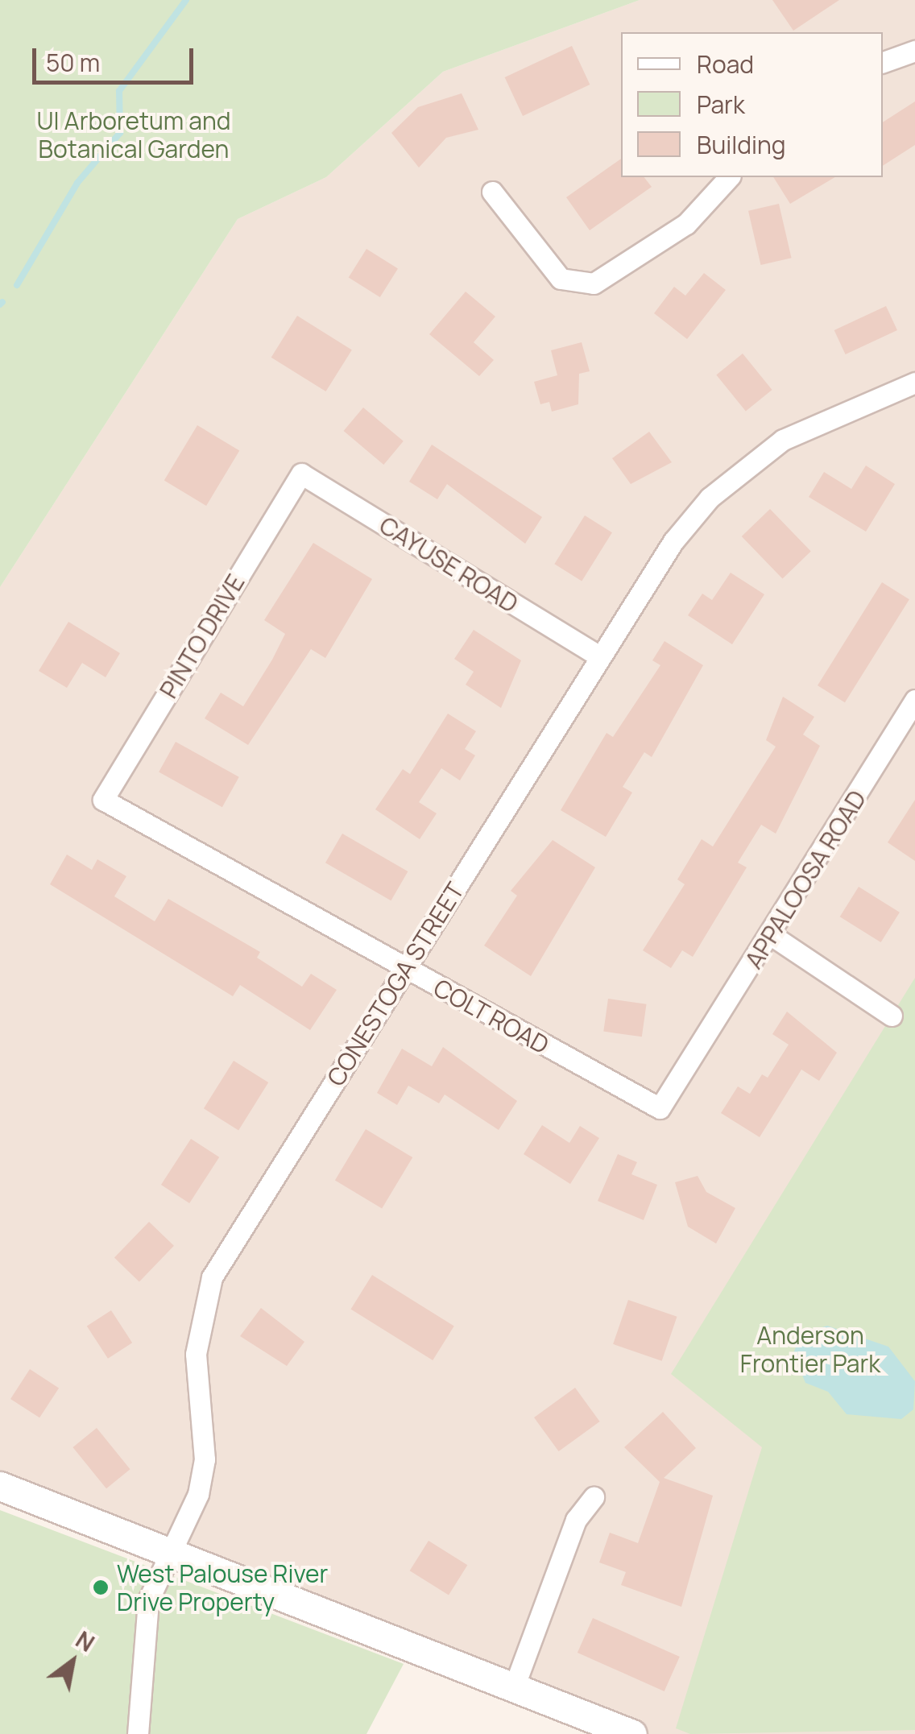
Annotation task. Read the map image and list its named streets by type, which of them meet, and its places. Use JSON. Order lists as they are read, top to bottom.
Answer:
{
  "streets": {
    "street": [
      "CAYUSE ROAD",
      "PINTO DRIVE",
      "APPALOOSA ROAD",
      "CONESTOGA STREET",
      "COLT ROAD"
    ]
  },
  "crossings": [
    ["CAYUSE ROAD", "PINTO DRIVE"],
    ["CAYUSE ROAD", "CONESTOGA STREET"],
    ["PINTO DRIVE", "COLT ROAD"],
    ["APPALOOSA ROAD", "COLT ROAD"],
    ["CONESTOGA STREET", "COLT ROAD"]
  ],
  "parks": ["UI Arboretum and Botanical Garden", "Anderson Frontier Park"],
  "places": ["West Palouse River Drive Property"],
  "legend": ["Road", "Park", "Building"],
  "scale_bar": "50 m",
  "north": "top right"
}
